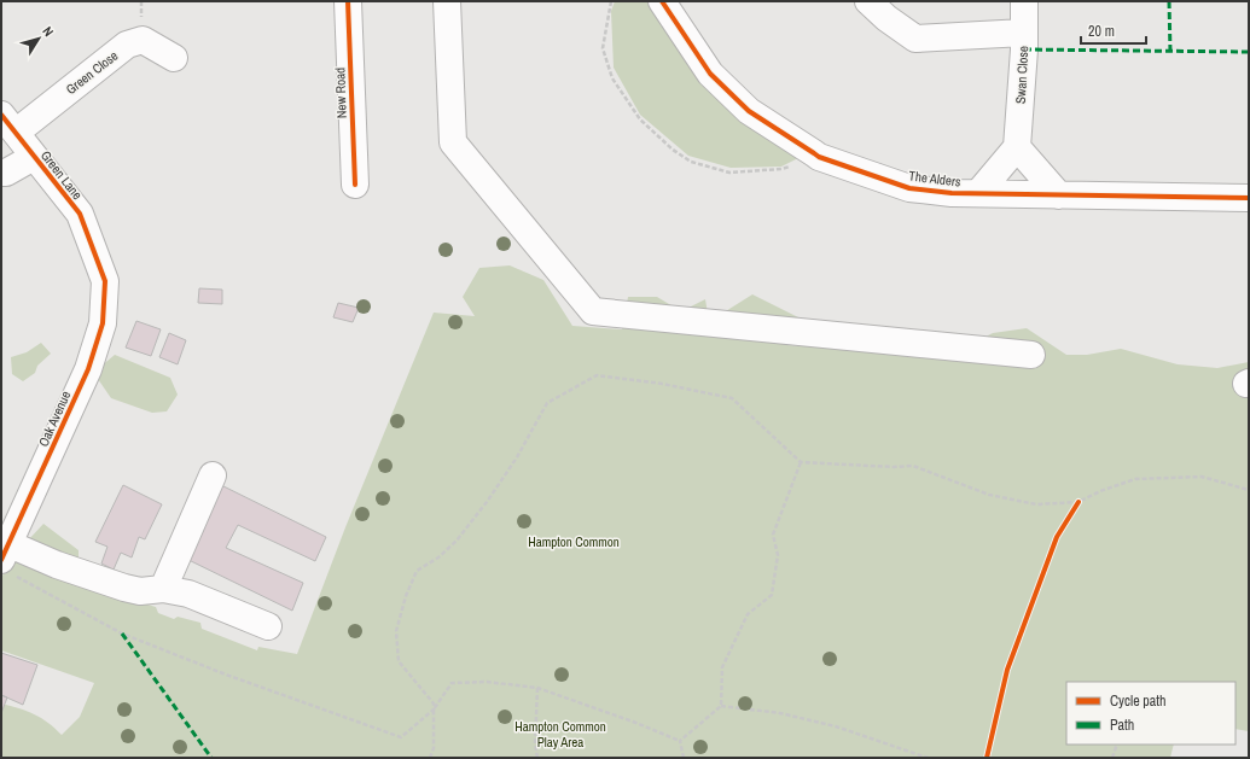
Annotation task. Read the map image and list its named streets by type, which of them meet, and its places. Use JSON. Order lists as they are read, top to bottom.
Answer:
{
  "streets": {
    "street": [
      "Green Close",
      "Swan Close",
      "New Road",
      "Green Lane",
      "The Alders",
      "Oak Avenue"
    ]
  },
  "crossings": [
    ["Green Close", "Green Lane"],
    ["Green Lane", "Oak Avenue"]
  ],
  "parks": ["Hampton Common", "Hampton Common Play Area"],
  "legend": ["Cycle path", "Path"],
  "scale_bar": "20 m",
  "north": "top right"
}
